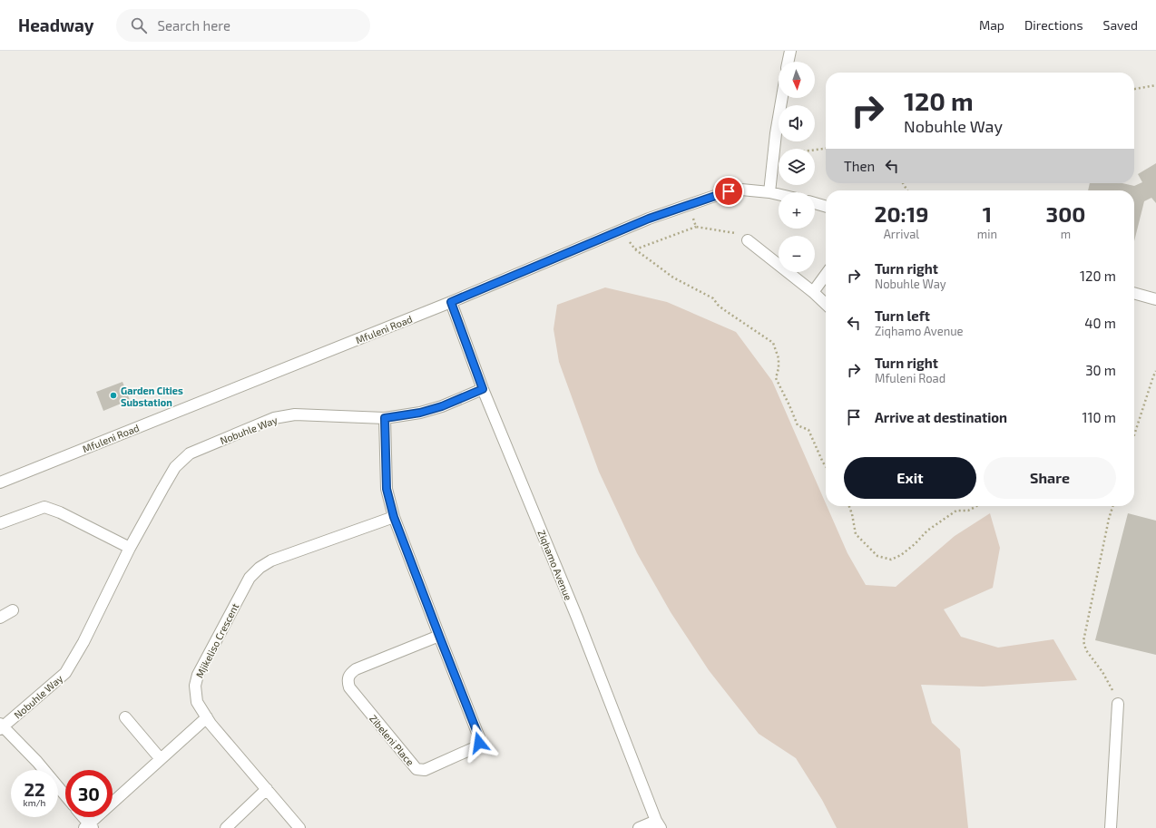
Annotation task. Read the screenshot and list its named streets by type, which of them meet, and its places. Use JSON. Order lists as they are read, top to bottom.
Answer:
{
  "streets": {
    "street": [
      "Mfuleni Road",
      "Nobuhle Way",
      "Ziqhamo Avenue",
      "Mjikeliso Crescent",
      "Zibeleni Place"
    ]
  },
  "crossings": [
    ["Mfuleni Road", "Ziqhamo Avenue"],
    ["Nobuhle Way", "Ziqhamo Avenue"],
    ["Nobuhle Way", "Zibeleni Place"],
    ["Mjikeliso Crescent", "Zibeleni Place"]
  ],
  "places": ["Garden Cities Substation"],
  "north": "bottom",
  "page": {
    "header": "Headway",
    "search": "Search here",
    "nav": ["Map", "Directions", "Saved"],
    "map_buttons": ["+", "−"],
    "turn": ["120 m", "Nobuhle Way"],
    "then": "Then",
    "eta": [
      "20:19",
      "Arrival",
      "1",
      "min",
      "300",
      "m"
    ],
    "list": [
      {
        "name": "Turn right",
        "note": "Nobuhle Way",
        "value": "120 m"
      },
      {
        "name": "Turn left",
        "note": "Ziqhamo Avenue",
        "value": "40 m"
      },
      {
        "name": "Turn right",
        "note": "Mfuleni Road",
        "value": "30 m"
      },
      {
        "name": "Arrive at destination",
        "value": "110 m"
      }
    ],
    "buttons": ["Exit", "Share"],
    "speed": "22 km/h",
    "limit": "30"
  }
}
